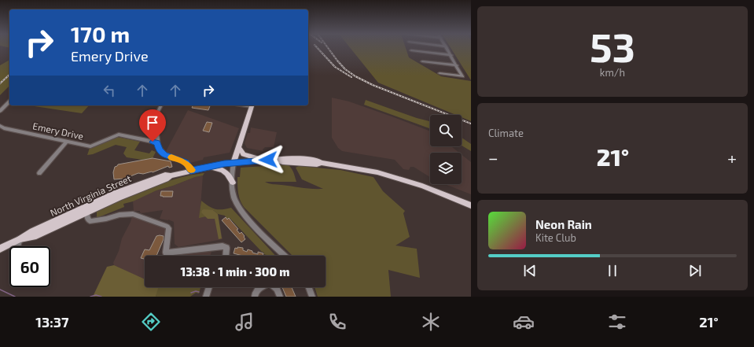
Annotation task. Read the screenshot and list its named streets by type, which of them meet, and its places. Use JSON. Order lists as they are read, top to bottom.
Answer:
{
  "streets": {
    "main road": ["North Virginia Street"],
    "street": ["Emery Drive"]
  },
  "page": {
    "tile": [
      ["53", "km/h"],
      "Climate"
    ],
    "turn": ["170 m", "Emery Drive"],
    "heat": ["−", "21°", "+"],
    "song": ["Neon Rain", "Kite Club"],
    "limit": "60",
    "trip": "13:38 · 1 min · 300 m",
    "tabs": ["13:37", "21°"]
  }
}
